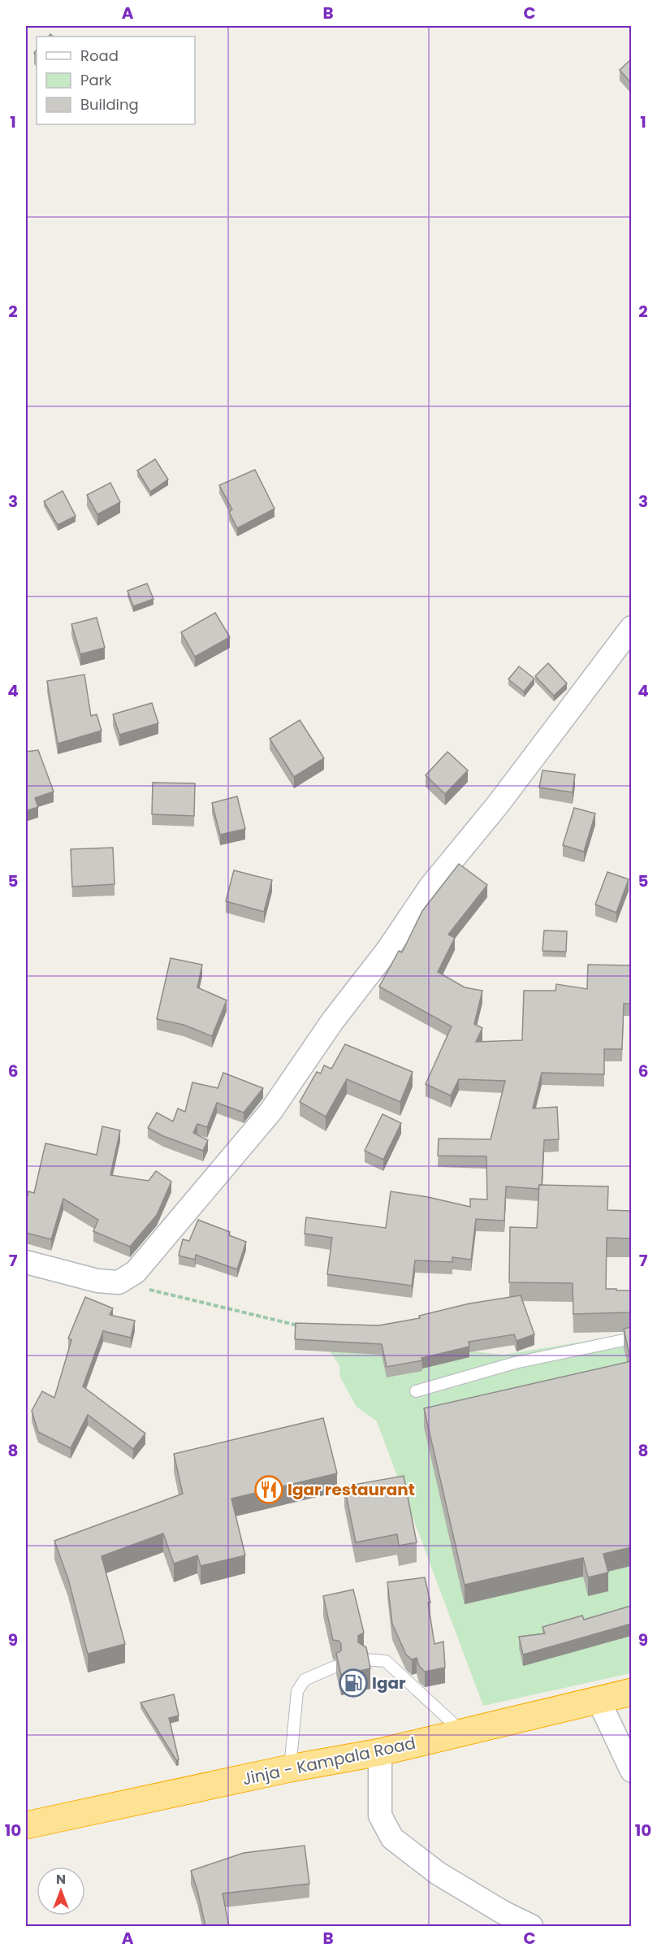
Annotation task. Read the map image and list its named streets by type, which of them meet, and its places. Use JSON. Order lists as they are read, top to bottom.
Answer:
{
  "streets": {
    "highway": ["Jinja - Kampala Road"]
  },
  "places": {
    "restaurant": ["Igar restaurant"],
    "fuel station": ["Igar"]
  },
  "legend": ["Road", "Park", "Building"],
  "north": "top",
  "grid": {
    "columns": ["A", "B", "C"],
    "rows": [
      "1",
      "2",
      "3",
      "4",
      "5",
      "6",
      "7",
      "8",
      "9",
      "10"
    ]
  }
}
